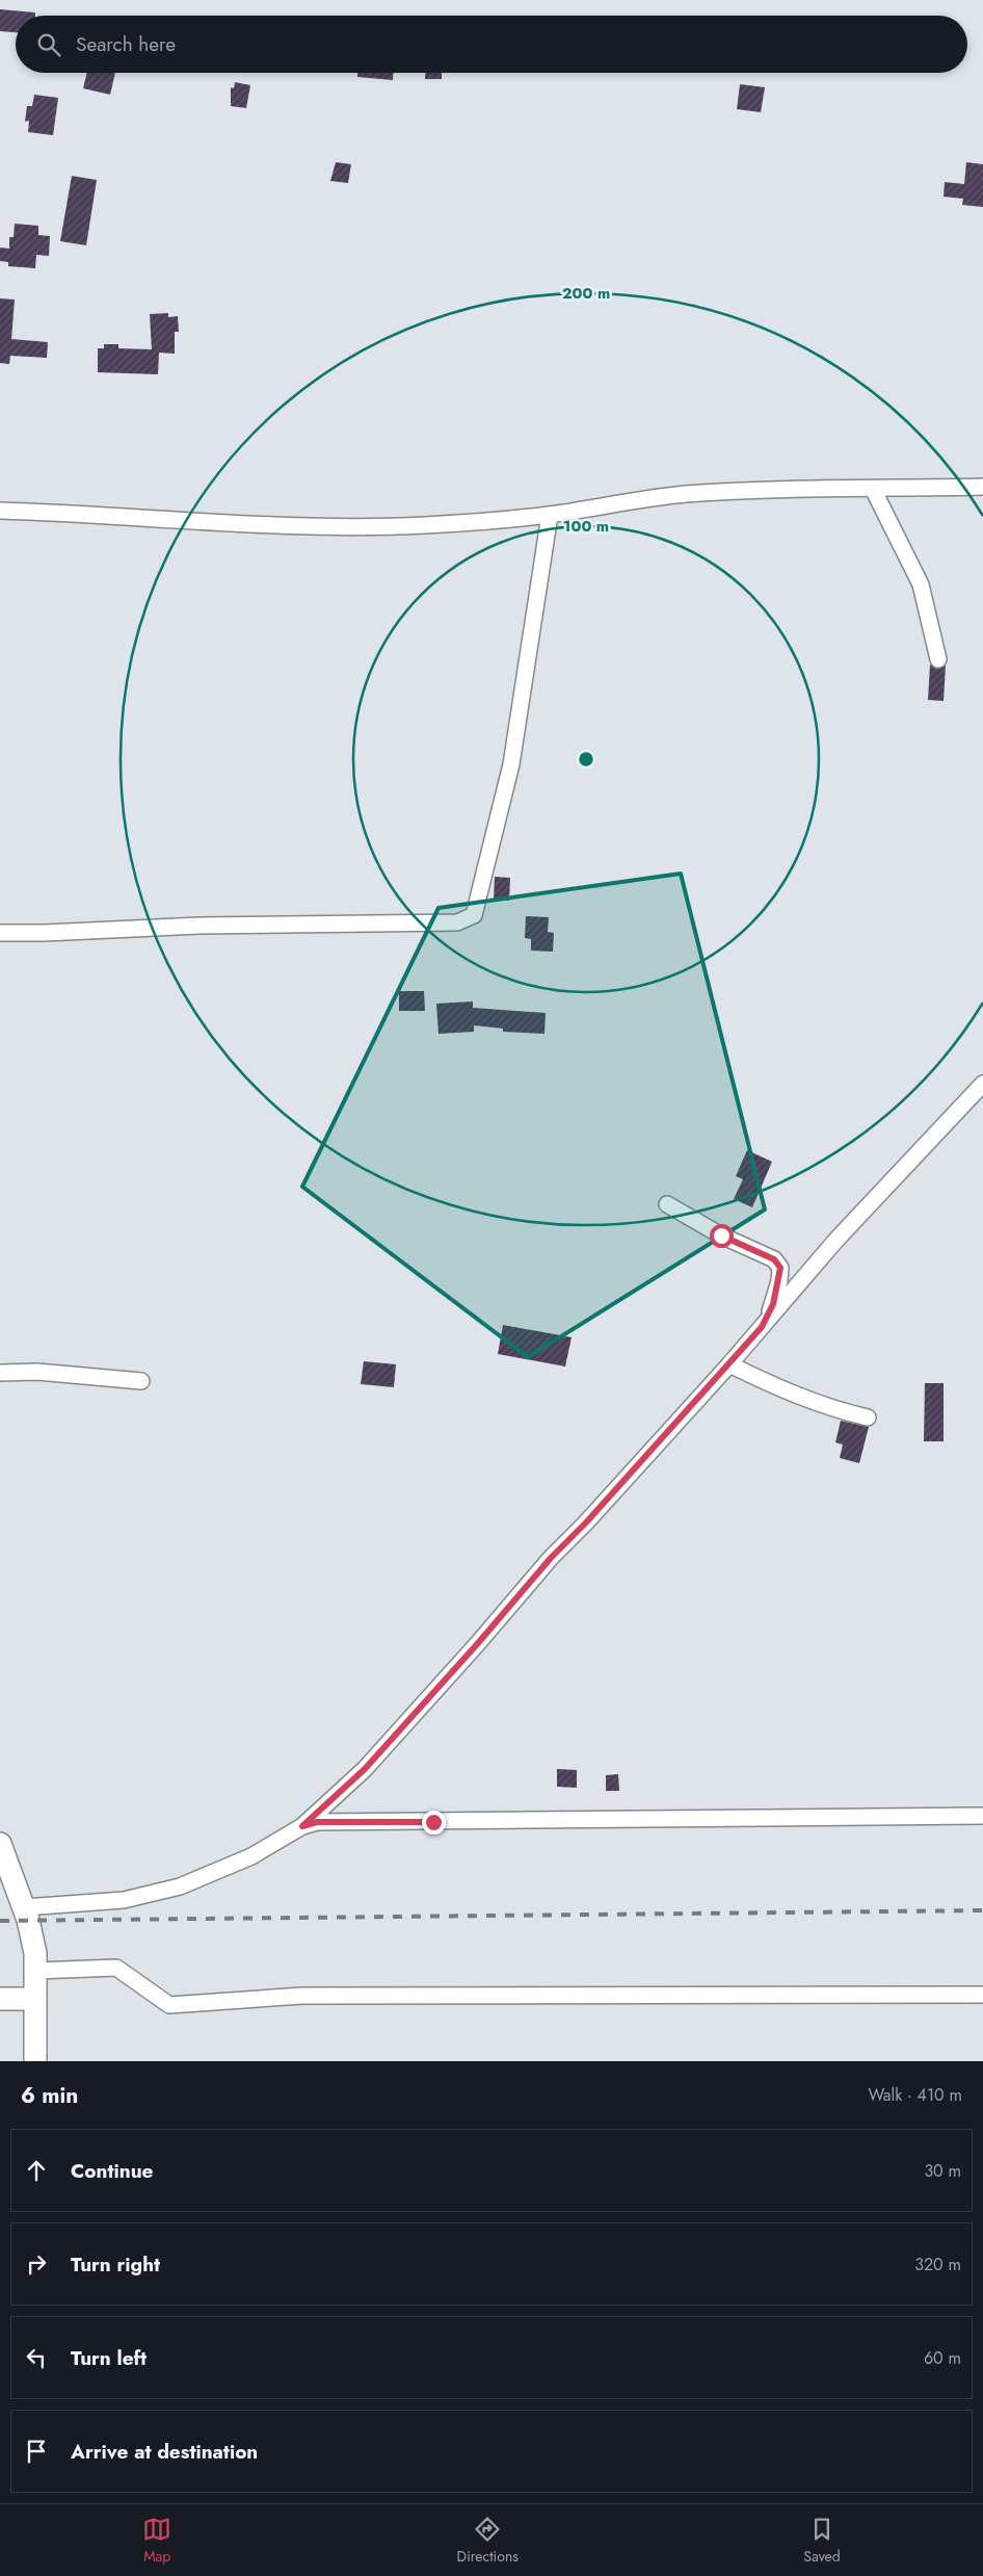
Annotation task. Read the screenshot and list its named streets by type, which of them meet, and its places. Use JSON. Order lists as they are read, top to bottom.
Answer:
{
  "page": {
    "search": "Search here",
    "heading": ["6 min", "Walk · 410 m"],
    "list": [
      ["Continue", "30 m"],
      ["Turn right", "320 m"],
      ["Turn left", "60 m"],
      "Arrive at destination"
    ],
    "nav": ["Map", "Directions", "Saved"]
  },
  "rings": ["200 m", "100 m"]
}
